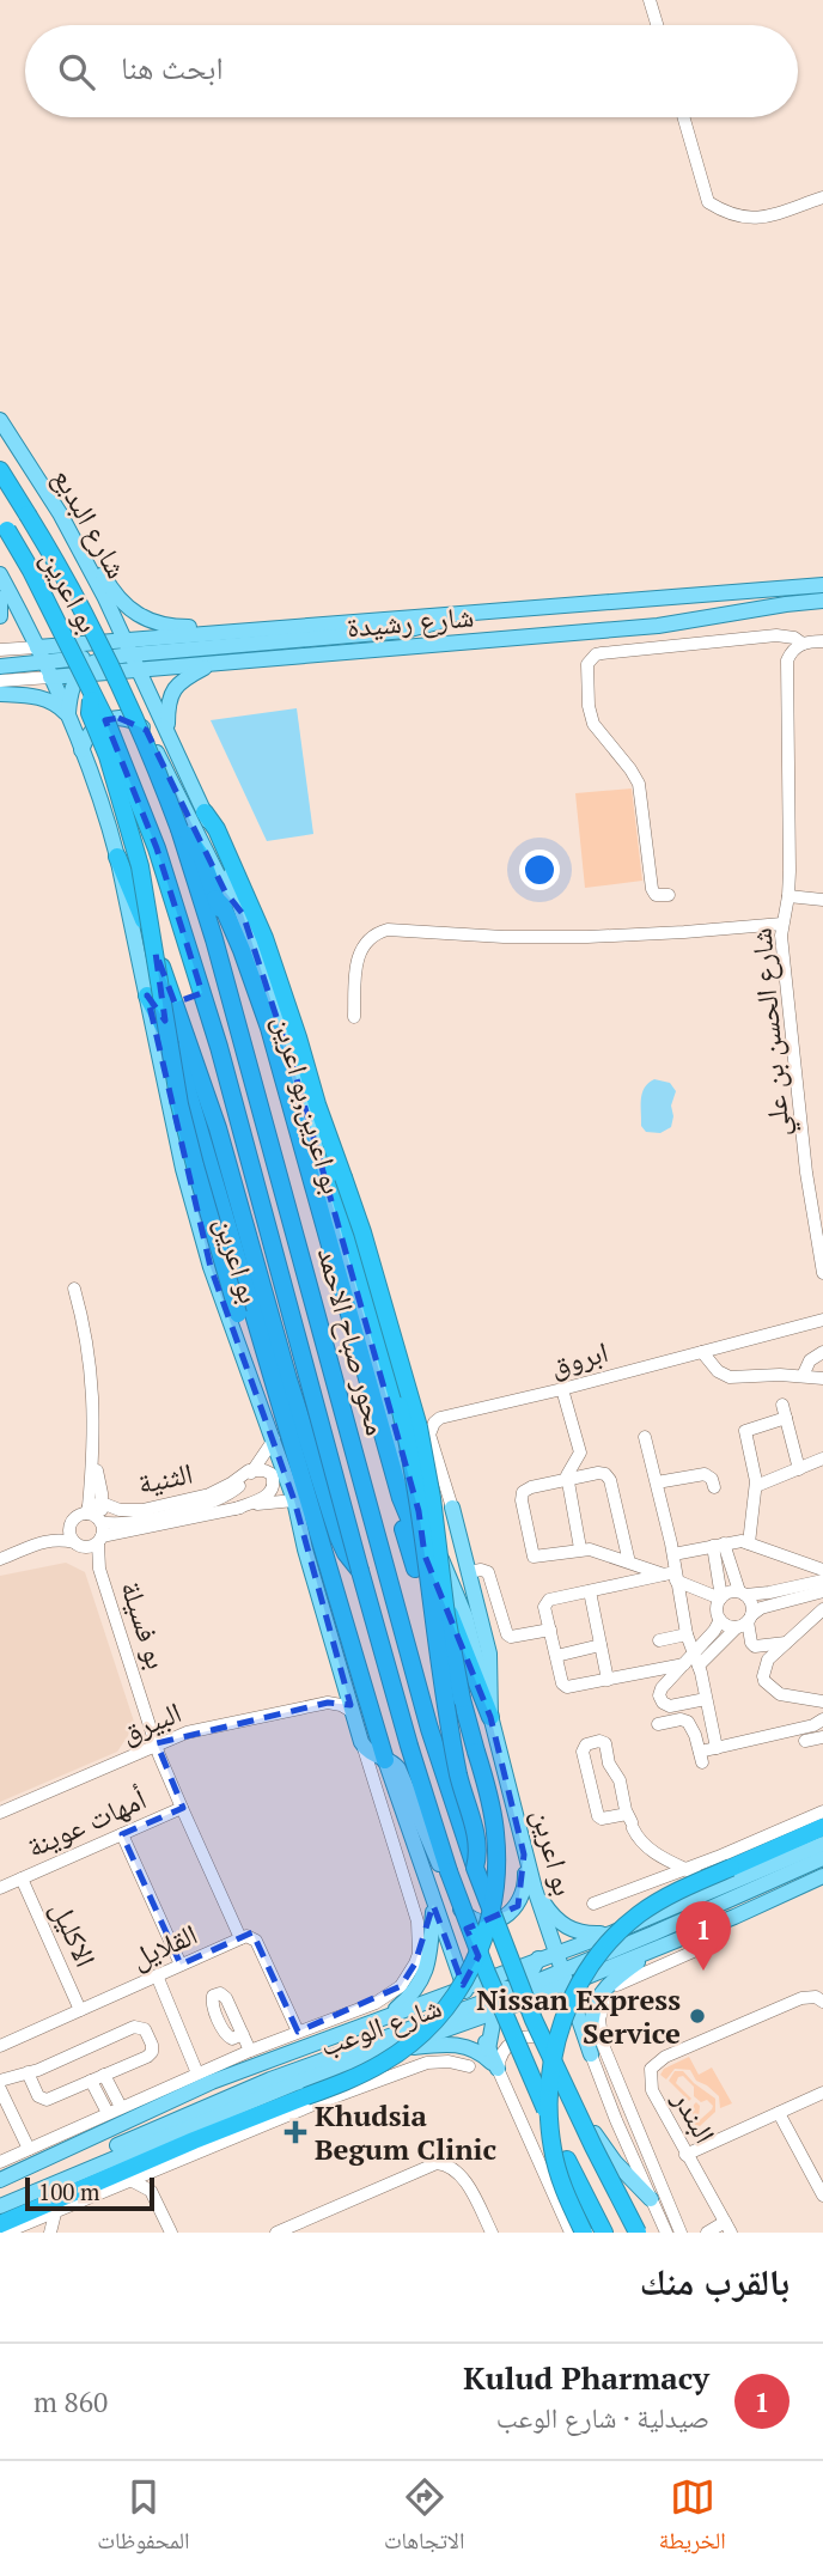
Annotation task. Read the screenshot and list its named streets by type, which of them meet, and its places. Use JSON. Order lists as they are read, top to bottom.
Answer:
{
  "streets": {
    "highway": ["بو اعرين", "بو اعرين,بو اعرين", "محور صباح الاحمد"],
    "main road": ["شارع البديع", "شارع رشيدة", "شارع الوعب"],
    "street": [
      "شارع الحسن بن علي",
      "ابروق",
      "الثنية",
      "بو فسيلة",
      "البيرق",
      "أمهات عوينة",
      "الاكليل",
      "القلايل",
      "البندر"
    ]
  },
  "crossings": [
    ["شارع البديع", "بو اعرين"],
    ["شارع البديع", "شارع رشيدة"],
    ["بو اعرين", "شارع رشيدة"],
    ["بو اعرين", "بو اعرين,بو اعرين"],
    ["بو اعرين", "محور صباح الاحمد"],
    ["بو اعرين", "الثنية"],
    ["بو اعرين", "شارع الوعب"],
    ["الثنية", "بو فسيلة"],
    ["بو فسيلة", "البيرق"],
    ["أمهات عوينة", "الاكليل"],
    ["الاكليل", "القلايل"],
    ["القلايل", "شارع الوعب"]
  ],
  "places": {
    "other": ["Nissan Express Service"],
    "health": ["Khudsia Begum Clinic"]
  },
  "scale_bar": "100 m",
  "page": {
    "search": "ابحث هنا",
    "pins": "1",
    "scale": "100 m",
    "heading": "بالقرب منك",
    "list": [
      {
        "mark": "1",
        "name": "Kulud Pharmacy",
        "note": "صيدلية · شارع الوعب",
        "value": "860 m"
      }
    ],
    "nav": ["الخريطة", "الاتجاهات", "المحفوظات"]
  }
}
